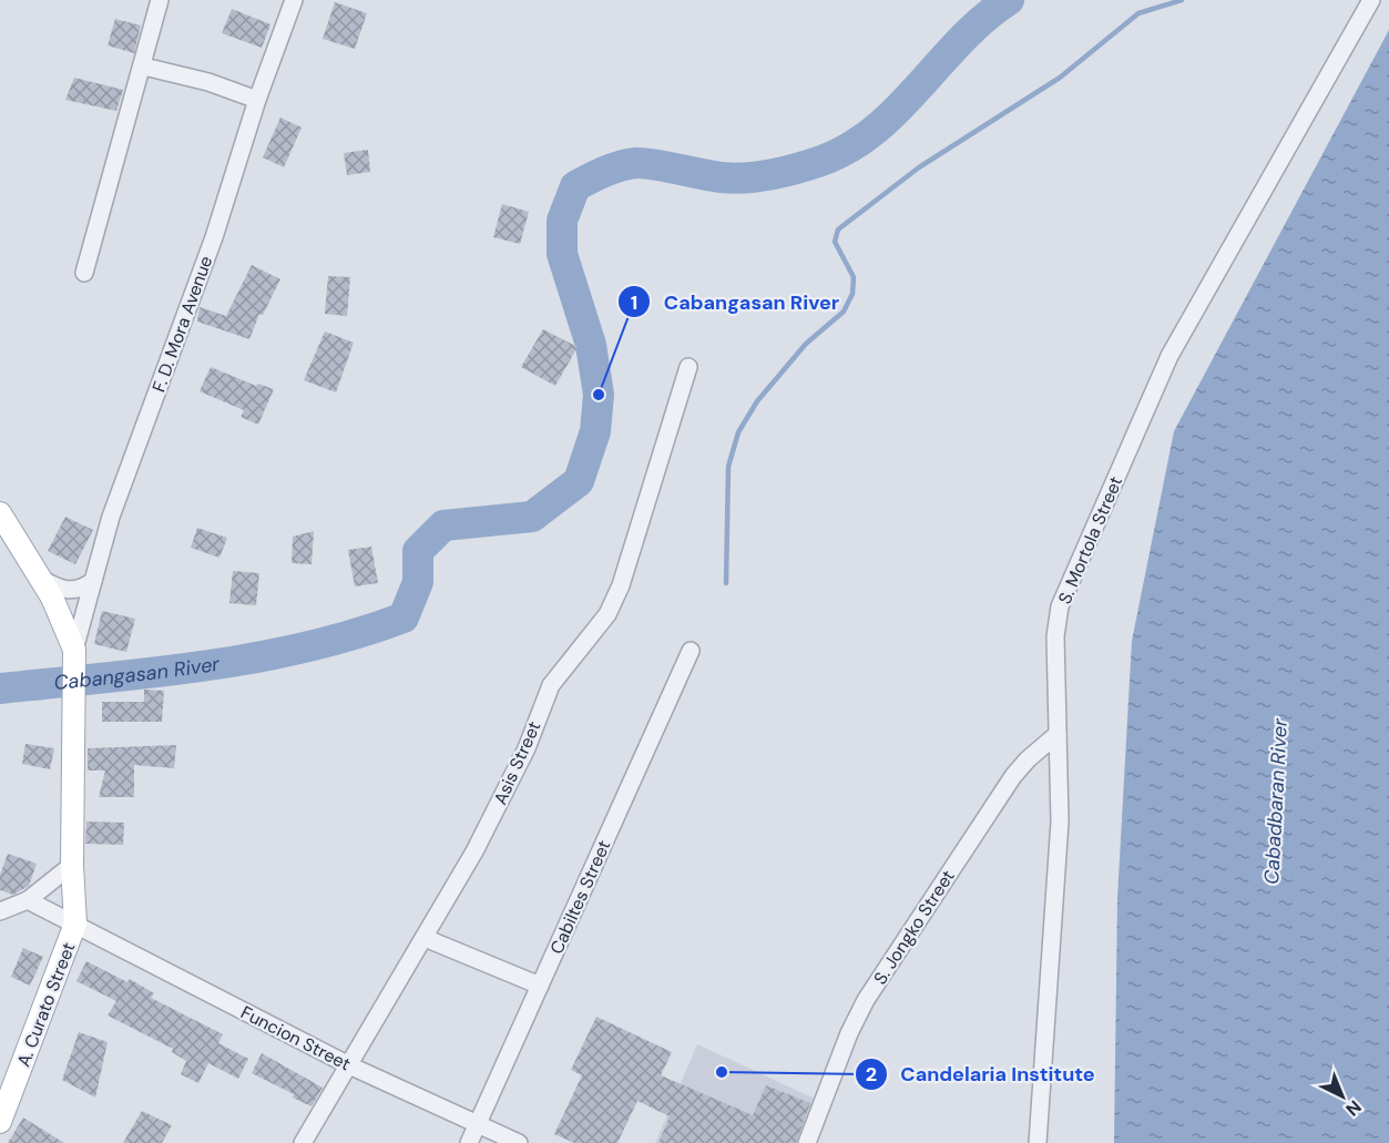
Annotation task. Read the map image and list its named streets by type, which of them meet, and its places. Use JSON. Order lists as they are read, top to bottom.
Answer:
{
  "streets": {
    "main road": ["A. Curato Street"],
    "street": [
      "F. D. Mora Avenue",
      "S. Mortola Street",
      "Asis Street",
      "Cabiltes Street",
      "S. Jongko Street",
      "Funcion Street"
    ]
  },
  "crossings": [
    ["S. Mortola Street", "S. Jongko Street"],
    ["Asis Street", "Funcion Street"],
    ["Cabiltes Street", "Funcion Street"],
    ["A. Curato Street", "Funcion Street"]
  ],
  "water": ["Cabangasan River", "Cabadbaran River"],
  "places": ["Cabangasan River", "Candelaria Institute"],
  "north": "bottom right"
}
